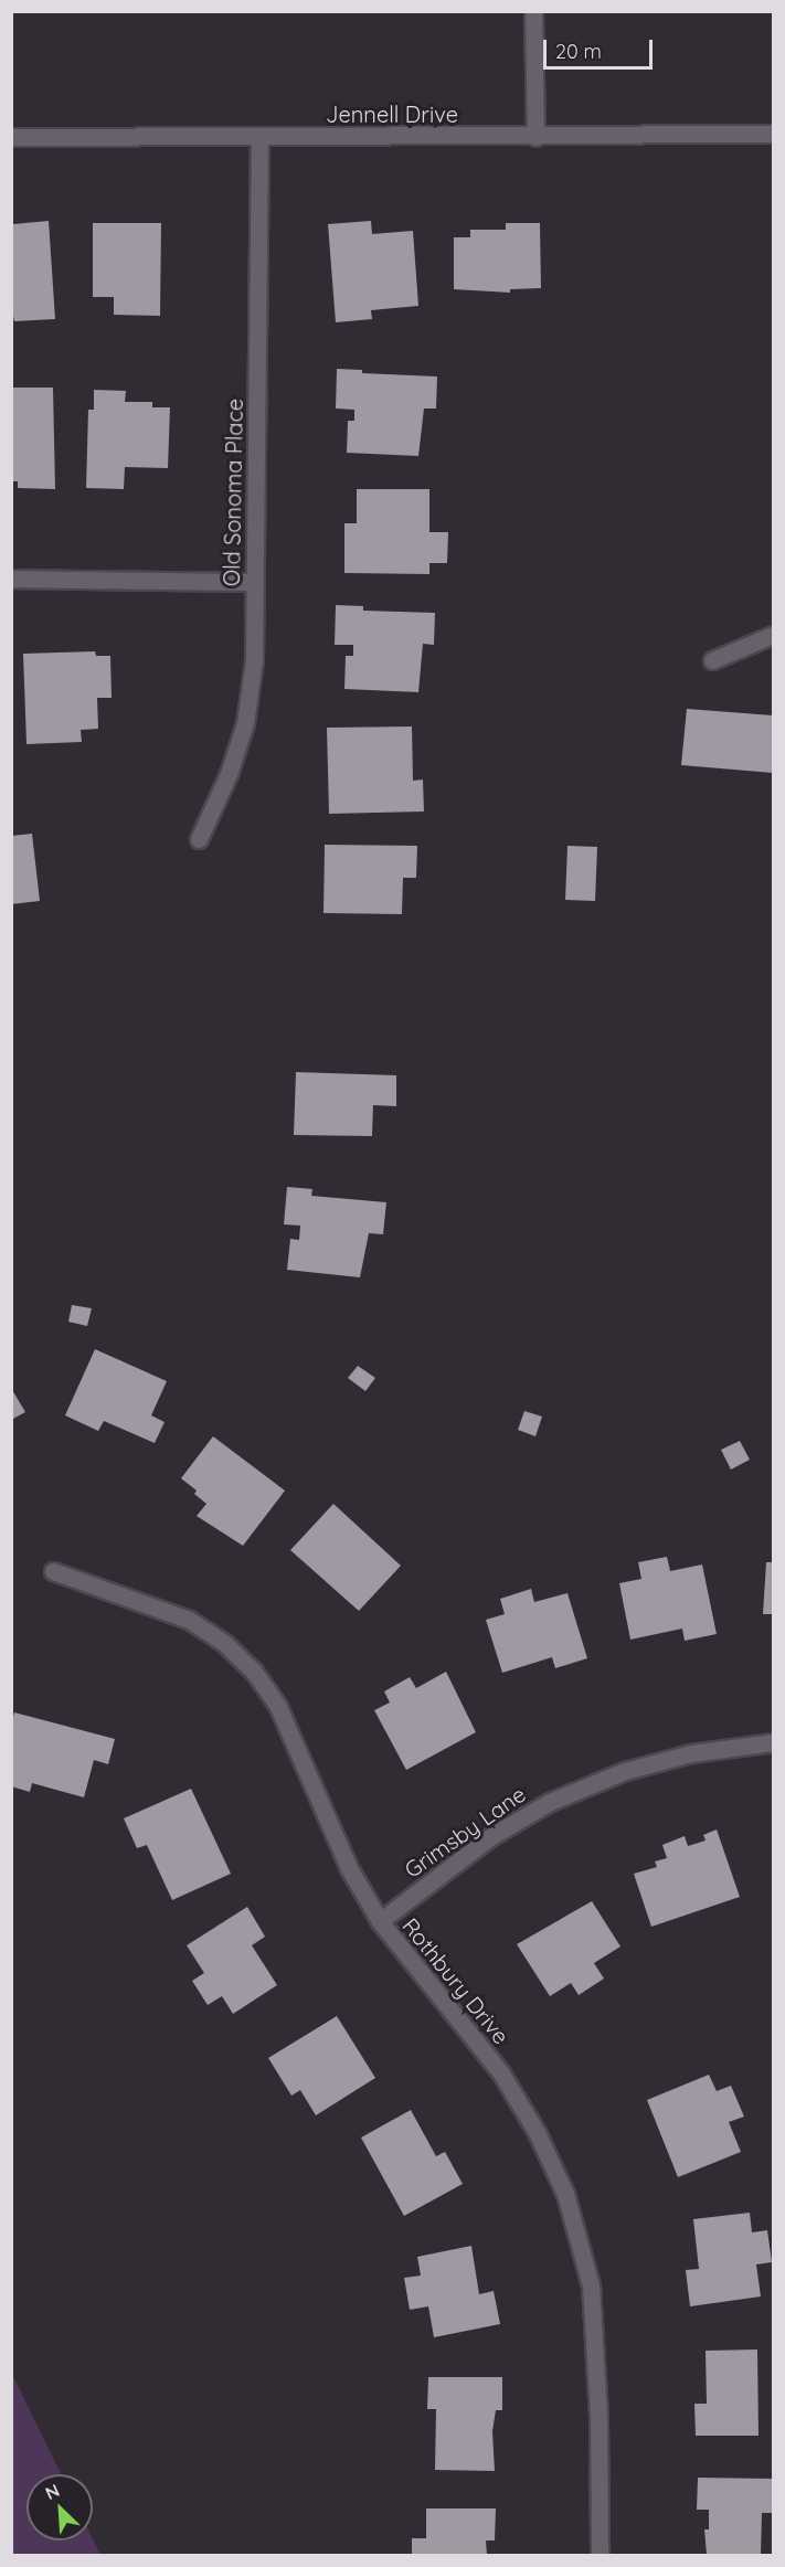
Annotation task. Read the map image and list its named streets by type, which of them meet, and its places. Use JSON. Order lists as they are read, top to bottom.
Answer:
{
  "streets": {
    "street": [
      "Jennell Drive",
      "Old Sonoma Place",
      "Grimsby Lane",
      "Rothbury Drive"
    ]
  },
  "crossings": [
    ["Jennell Drive", "Old Sonoma Place"],
    ["Grimsby Lane", "Rothbury Drive"]
  ],
  "scale_bar": "20 m",
  "north": "top left"
}
